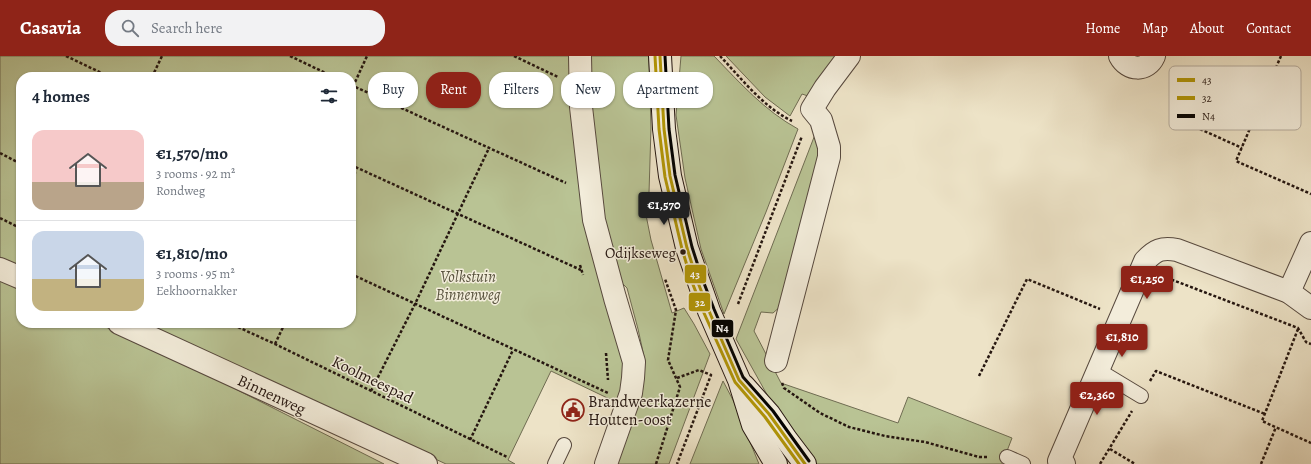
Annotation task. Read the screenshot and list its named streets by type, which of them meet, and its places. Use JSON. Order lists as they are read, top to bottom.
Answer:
{
  "streets": {
    "street": ["Binnenweg"],
    "path": ["Koolmeespad"]
  },
  "parks": ["Volkstuin Binnenweg"],
  "places": {
    "other": ["Odijkseweg"],
    "public building": ["Brandweerkazerne Houten-oost"]
  },
  "lines": ["transit line 43", "transit line 32", "transit line N4"],
  "legend": ["43", "32", "N4"],
  "page": {
    "header": "Casavia",
    "search": "Search here",
    "nav": [
      "Home",
      "Map",
      "About",
      "Contact"
    ],
    "chip": [
      "Buy",
      "Rent",
      "Filters",
      "New",
      "Apartment"
    ],
    "heading": "4 homes",
    "list": [
      {
        "name": "€1,570/mo",
        "note": "3 rooms · 92 m² · Rondweg"
      },
      {
        "name": "€1,810/mo",
        "note": "3 rooms · 95 m² · Eekhoornakker"
      }
    ],
    "price": [
      "€1,570",
      "€1,250",
      "€1,810",
      "€2,360"
    ]
  }
}
